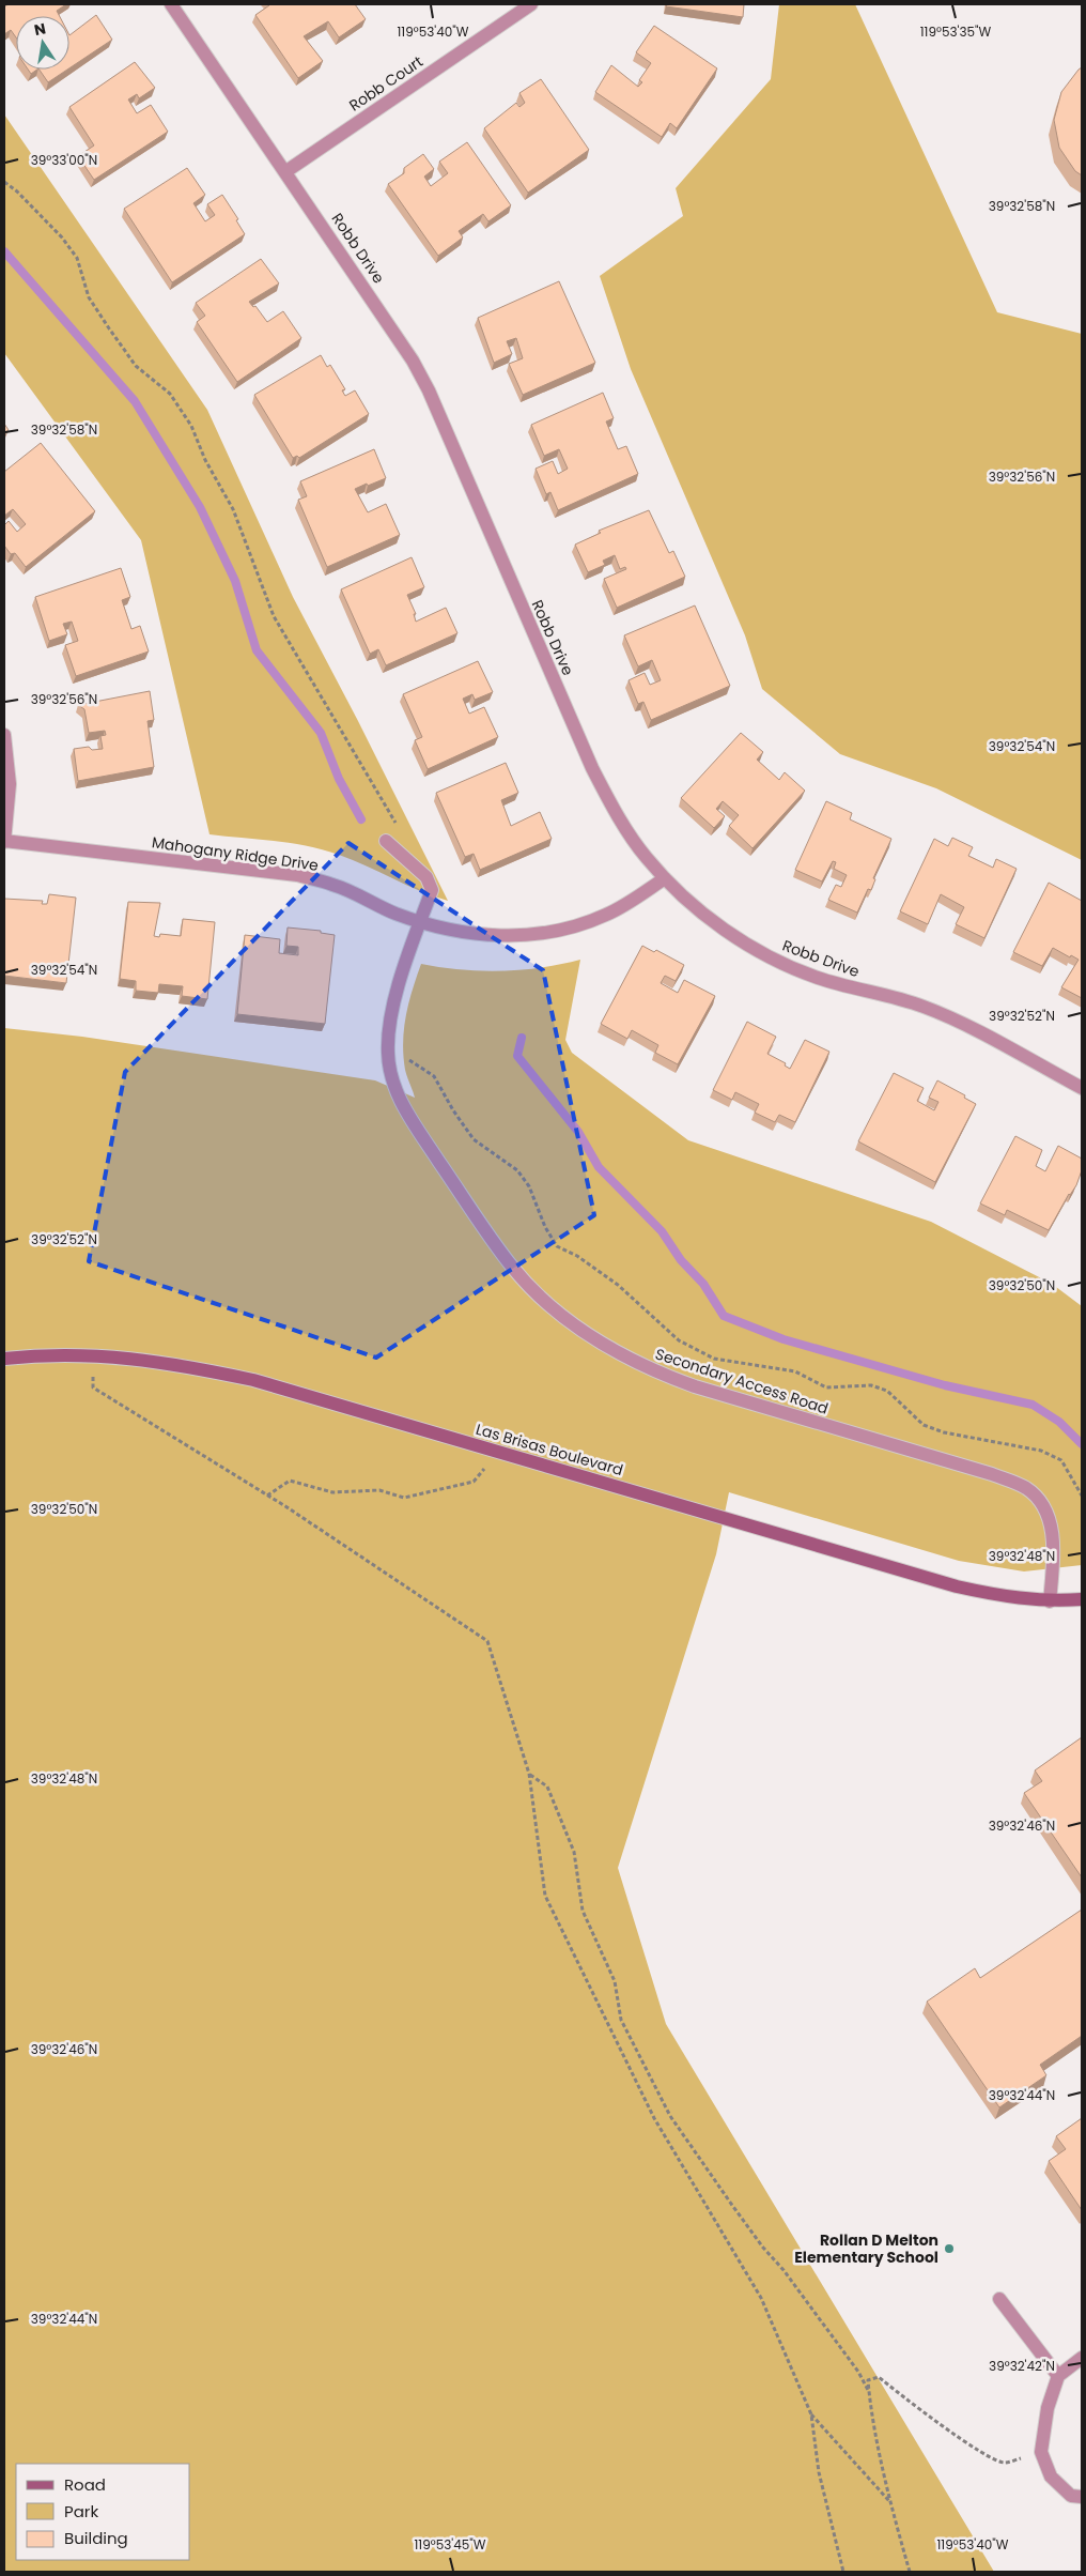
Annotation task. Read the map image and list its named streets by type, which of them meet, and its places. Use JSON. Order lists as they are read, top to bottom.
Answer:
{
  "streets": {
    "street": [
      "Robb Court",
      "Robb Drive",
      "Mahogany Ridge Drive",
      "Secondary Access Road",
      "Las Brisas Boulevard"
    ]
  },
  "crossings": [
    ["Robb Court", "Robb Drive"],
    ["Robb Drive", "Mahogany Ridge Drive"],
    ["Mahogany Ridge Drive", "Secondary Access Road"],
    ["Secondary Access Road", "Las Brisas Boulevard"]
  ],
  "places": ["Rollan D Melton Elementary School"],
  "legend": ["Road", "Park", "Building"],
  "north": "top",
  "coordinates": [
    "119°53'40\"W",
    "119°53'35\"W",
    "39°33'00\"N",
    "39°32'58\"N",
    "39°32'56\"N",
    "39°32'54\"N",
    "39°32'52\"N",
    "39°32'50\"N",
    "39°32'48\"N",
    "39°32'46\"N",
    "39°32'44\"N",
    "39°32'42\"N",
    "119°53'45\"W"
  ]
}
